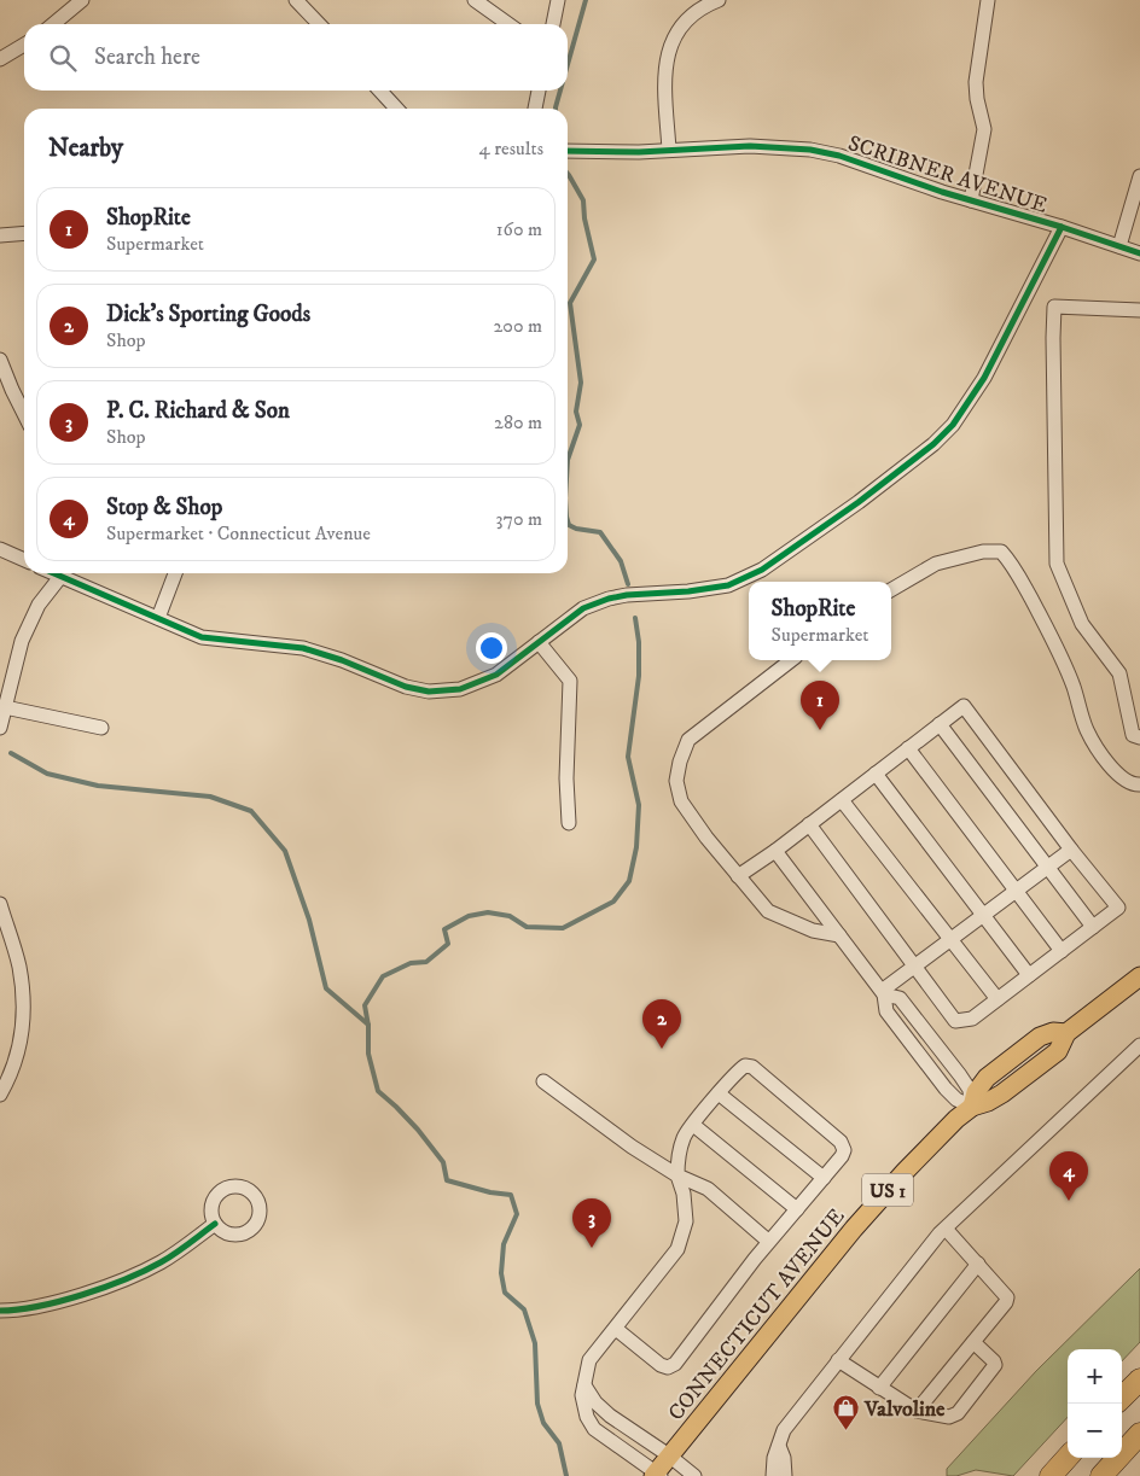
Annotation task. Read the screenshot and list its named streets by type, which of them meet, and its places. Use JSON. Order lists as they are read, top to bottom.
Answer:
{
  "streets": {
    "main road": ["US 1", "CONNECTICUT AVENUE"],
    "street": ["SCRIBNER AVENUE"]
  },
  "places": {
    "shop": ["Valvoline"]
  },
  "page": {
    "search": "Search here",
    "heading": ["Nearby", "4 results"],
    "list": [
      {
        "mark": "1",
        "name": "ShopRite",
        "note": "Supermarket",
        "value": "160 m"
      },
      {
        "mark": "2",
        "name": "Dick's Sporting Goods",
        "note": "Shop",
        "value": "200 m"
      },
      {
        "mark": "3",
        "name": "P. C. Richard & Son",
        "note": "Shop",
        "value": "280 m"
      },
      {
        "mark": "4",
        "name": "Stop & Shop",
        "note": "Supermarket · Connecticut Avenue",
        "value": "370 m"
      }
    ],
    "popup": ["ShopRite", "Supermarket"],
    "pins": [
      "1",
      "2",
      "4",
      "3"
    ],
    "map_buttons": ["+", "−"]
  }
}
